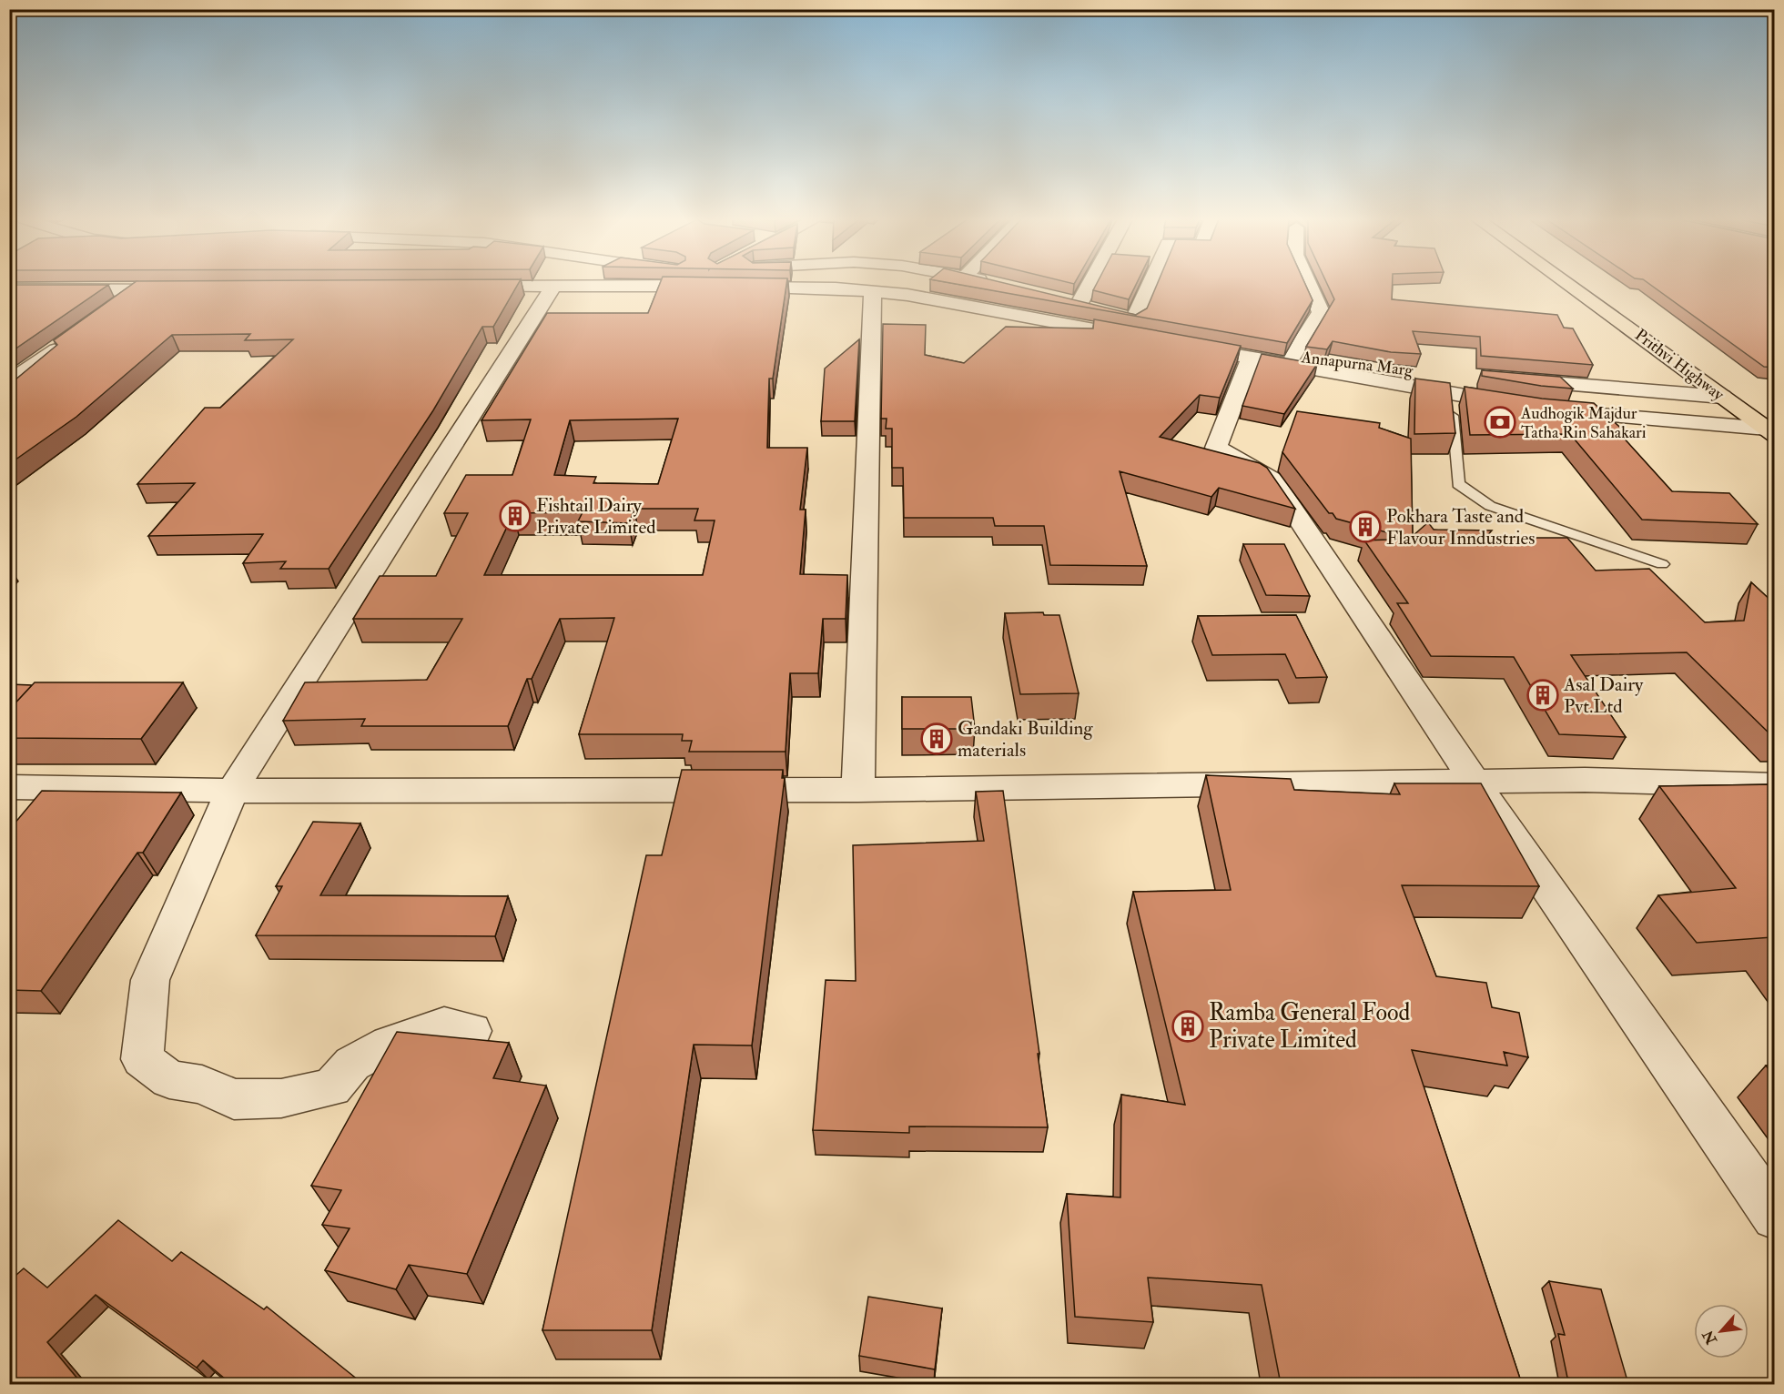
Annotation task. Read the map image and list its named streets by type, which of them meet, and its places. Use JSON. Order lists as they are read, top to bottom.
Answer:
{
  "streets": {
    "highway": ["Prithvi Highway"],
    "street": ["Annapurna Marg"]
  },
  "places": {
    "bank": ["Audhogik Majdur Tatha Rin Sahakari"],
    "building": [
      "Fishtail Dairy Private Limited",
      "Pokhara Taste and Flavour Inndustries",
      "Asal Dairy Pvt.Ltd",
      "Gandaki Building materials",
      "Ramba General Food Private Limited"
    ]
  },
  "north": "bottom left"
}
